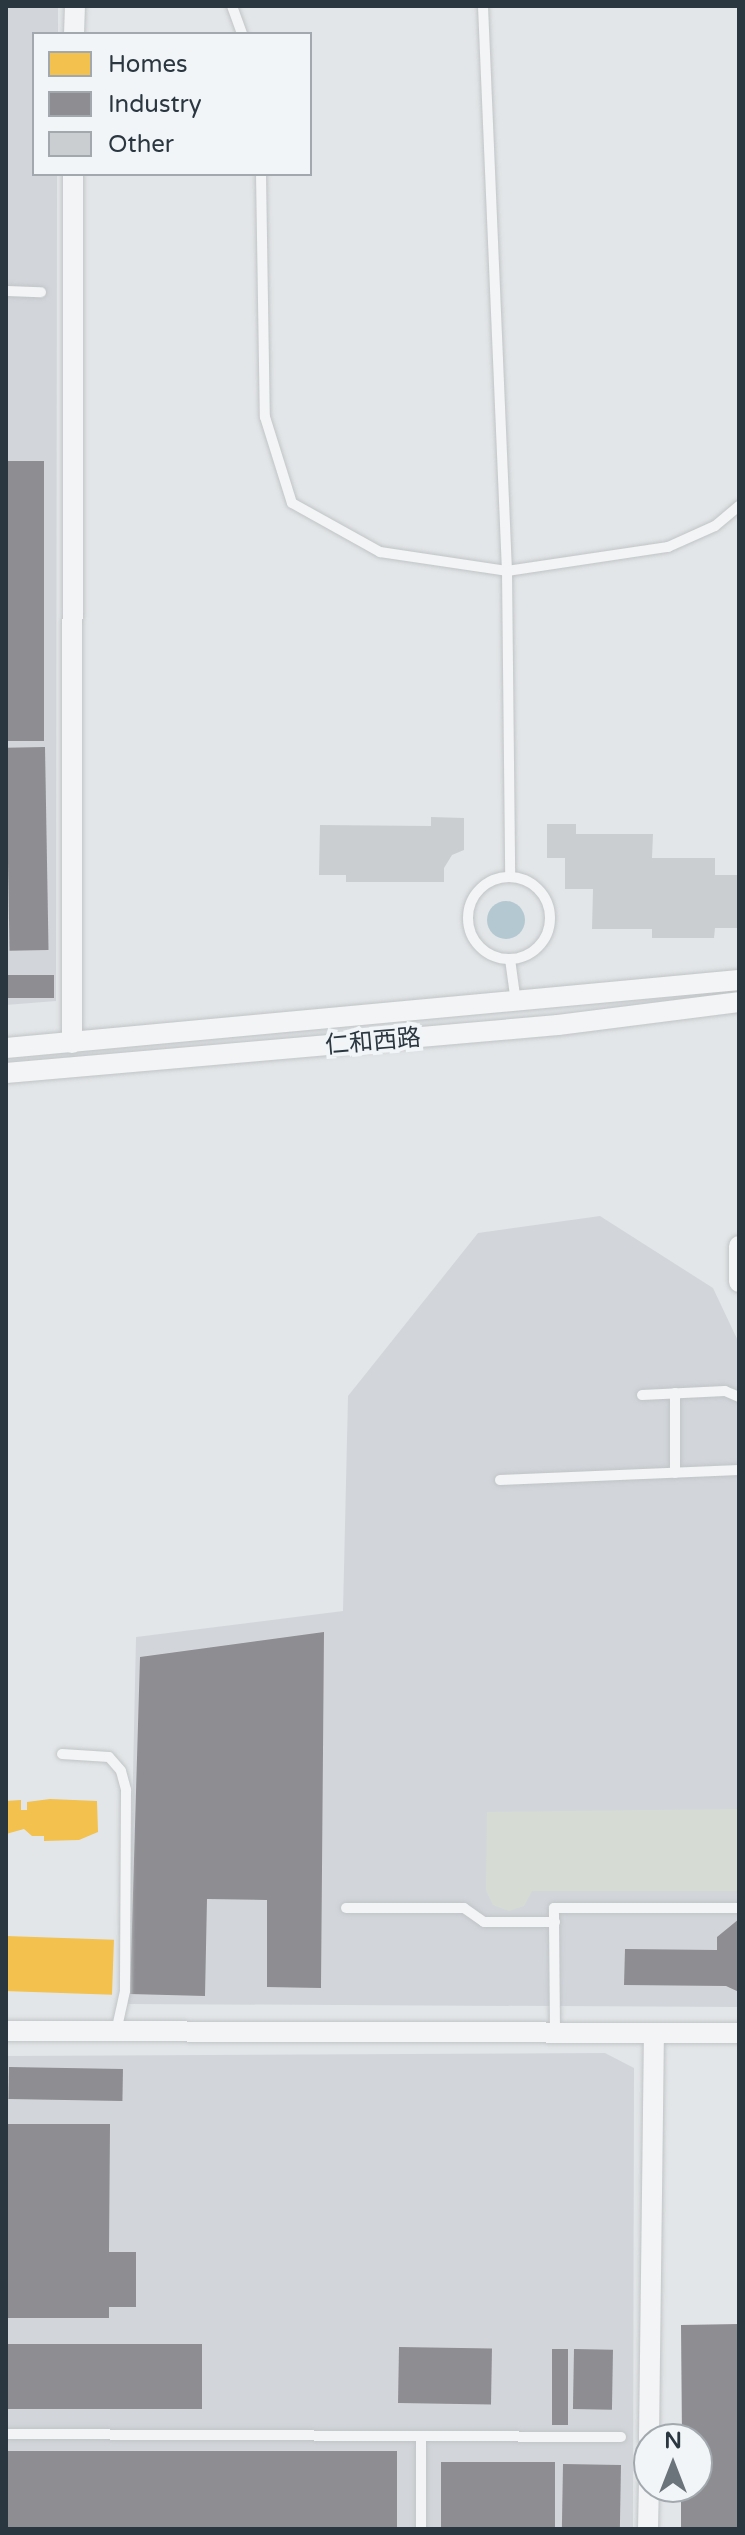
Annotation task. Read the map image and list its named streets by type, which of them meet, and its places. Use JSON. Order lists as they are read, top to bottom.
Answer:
{
  "streets": {
    "street": ["仁和西路"]
  },
  "legend": ["Homes", "Industry", "Other"],
  "north": "top"
}
